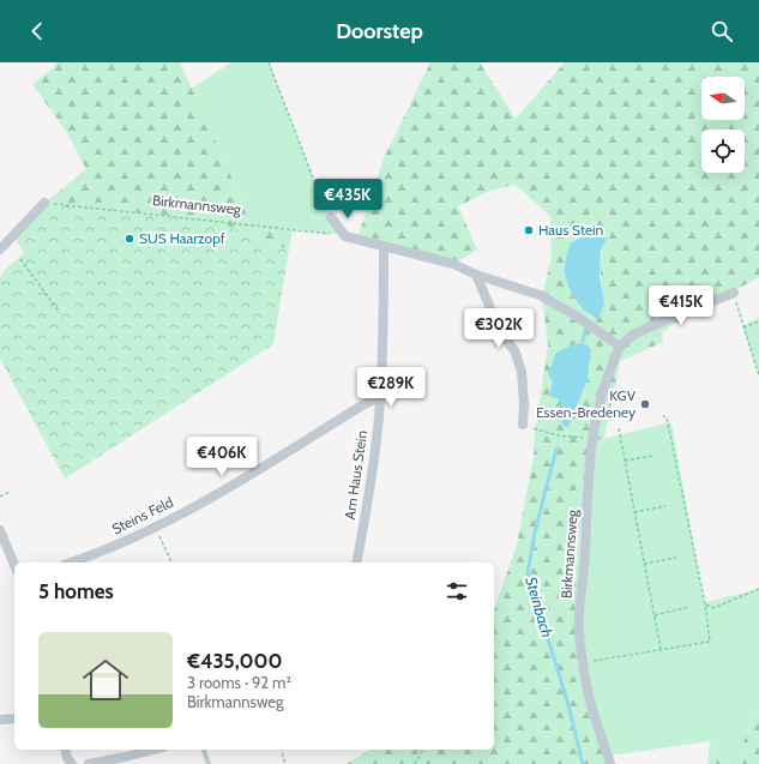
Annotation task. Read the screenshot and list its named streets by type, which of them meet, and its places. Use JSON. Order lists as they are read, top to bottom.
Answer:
{
  "streets": {
    "street": ["Birkmannsweg", "Am Haus Stein", "Steins Feld"]
  },
  "crossings": [
    ["Am Haus Stein", "Steins Feld"]
  ],
  "water": ["Steinbach"],
  "places": ["Haus Stein", "SUS Haarzopf", "KGV Essen-Bredeney"],
  "north": "left",
  "page": {
    "header": "Doorstep",
    "price": [
      "€435K",
      "€415K",
      "€302K",
      "€289K",
      "€406K"
    ],
    "heading": "5 homes",
    "list": [
      {
        "name": "€435,000",
        "note": "3 rooms · 92 m² · Birkmannsweg"
      }
    ]
  }
}
